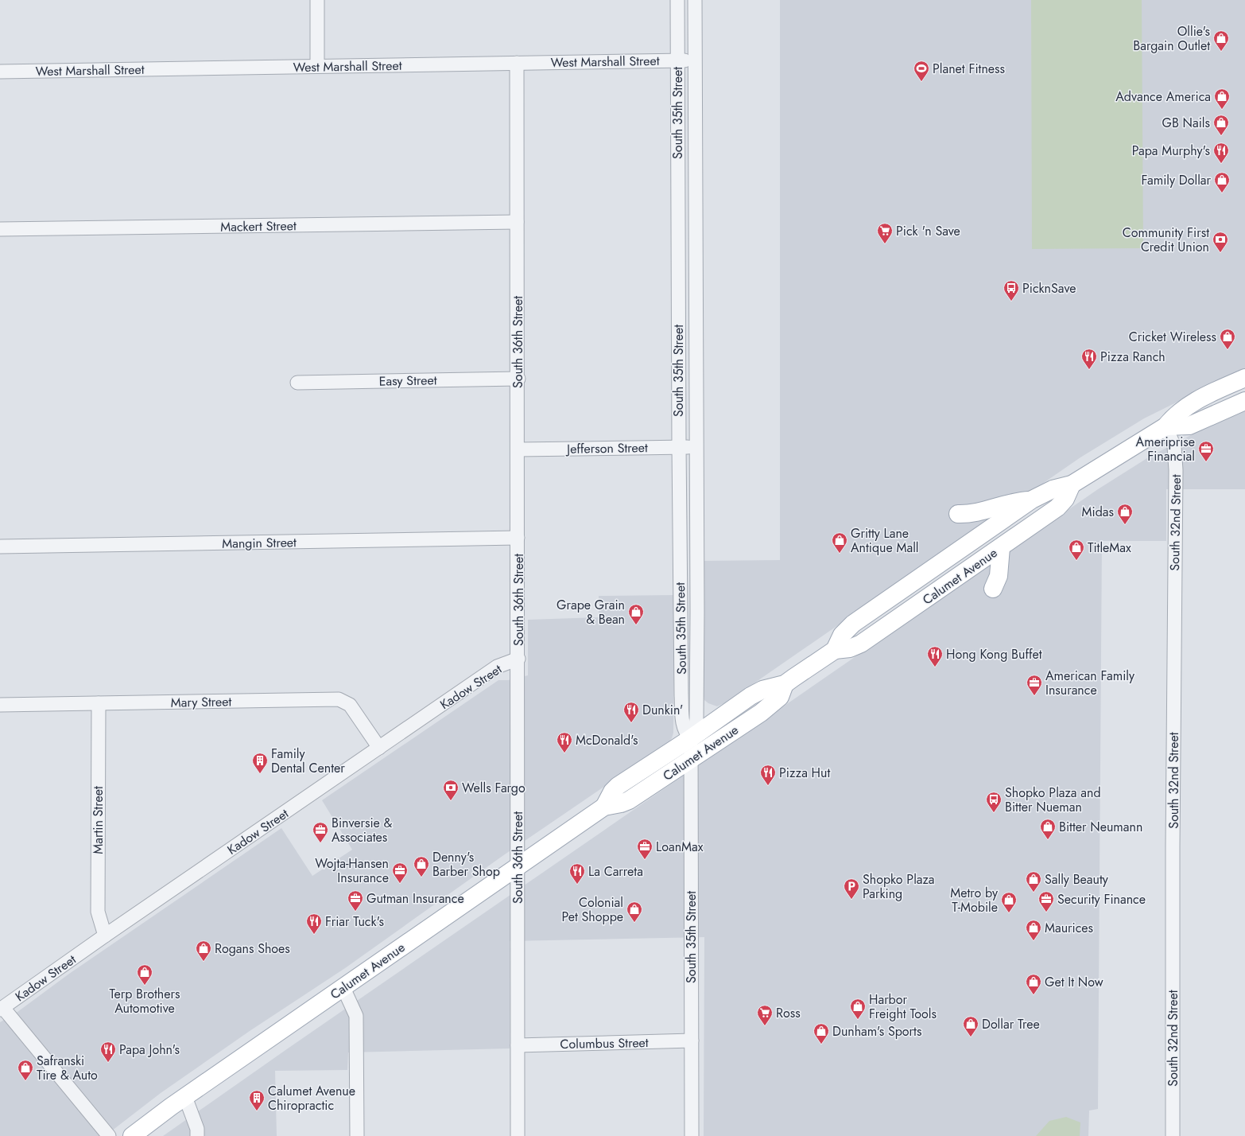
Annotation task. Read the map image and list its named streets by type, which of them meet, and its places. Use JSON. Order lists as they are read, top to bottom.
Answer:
{
  "streets": {
    "main road": ["Calumet Avenue"],
    "street": [
      "West Marshall Street",
      "South 35th Street",
      "Mackert Street",
      "South 36th Street",
      "Easy Street",
      "Jefferson Street",
      "South 32nd Street",
      "Mangin Street",
      "Kadow Street",
      "Mary Street",
      "Martin Street",
      "Columbus Street"
    ]
  },
  "crossings": [
    ["West Marshall Street", "South 35th Street"],
    ["West Marshall Street", "South 36th Street"],
    ["South 35th Street", "Jefferson Street"],
    ["South 35th Street", "Calumet Avenue"],
    ["South 35th Street", "Columbus Street"],
    ["Mackert Street", "South 36th Street"],
    ["South 36th Street", "Easy Street"],
    ["South 36th Street", "Jefferson Street"],
    ["South 36th Street", "Mangin Street"],
    ["South 36th Street", "Calumet Avenue"],
    ["South 36th Street", "Kadow Street"],
    ["South 36th Street", "Columbus Street"],
    ["South 32nd Street", "Calumet Avenue"],
    ["Kadow Street", "Mary Street"],
    ["Kadow Street", "Martin Street"],
    ["Mary Street", "Martin Street"]
  ],
  "places": {
    "shop": [
      "Ollie's Bargain Outlet",
      "Advance America",
      "GB Nails",
      "Family Dollar",
      "Cricket Wireless",
      "Midas",
      "Gritty Lane Antique Mall",
      "TitleMax",
      "Grape Grain & Bean",
      "Bitter Neumann",
      "Denny's Barber Shop",
      "Sally Beauty",
      "Metro by T-Mobile",
      "Colonial Pet Shoppe",
      "Maurices",
      "Rogans Shoes",
      "Terp Brothers Automotive",
      "Get It Now",
      "Harbor Freight Tools",
      "Dollar Tree",
      "Dunham's Sports",
      "Safranski Tire & Auto"
    ],
    "sports": ["Planet Fitness"],
    "restaurant": [
      "Papa Murphy's",
      "Pizza Ranch",
      "Hong Kong Buffet",
      "Dunkin'",
      "McDonald's",
      "Pizza Hut",
      "La Carreta",
      "Friar Tuck's",
      "Papa John's"
    ],
    "supermarket": ["Pick 'n Save", "Ross"],
    "bank": ["Community First Credit Union", "Wells Fargo"],
    "bus stop": ["PicknSave", "Shopko Plaza and Bitter Nueman"],
    "office": [
      "Ameriprise Financial",
      "American Family Insurance",
      "Binversie & Associates",
      "LoanMax",
      "Wojta-Hansen Insurance",
      "Gutman Insurance",
      "Security Finance"
    ],
    "building": ["Family Dental Center", "Calumet Avenue Chiropractic"],
    "parking": ["Shopko Plaza Parking"]
  }
}
